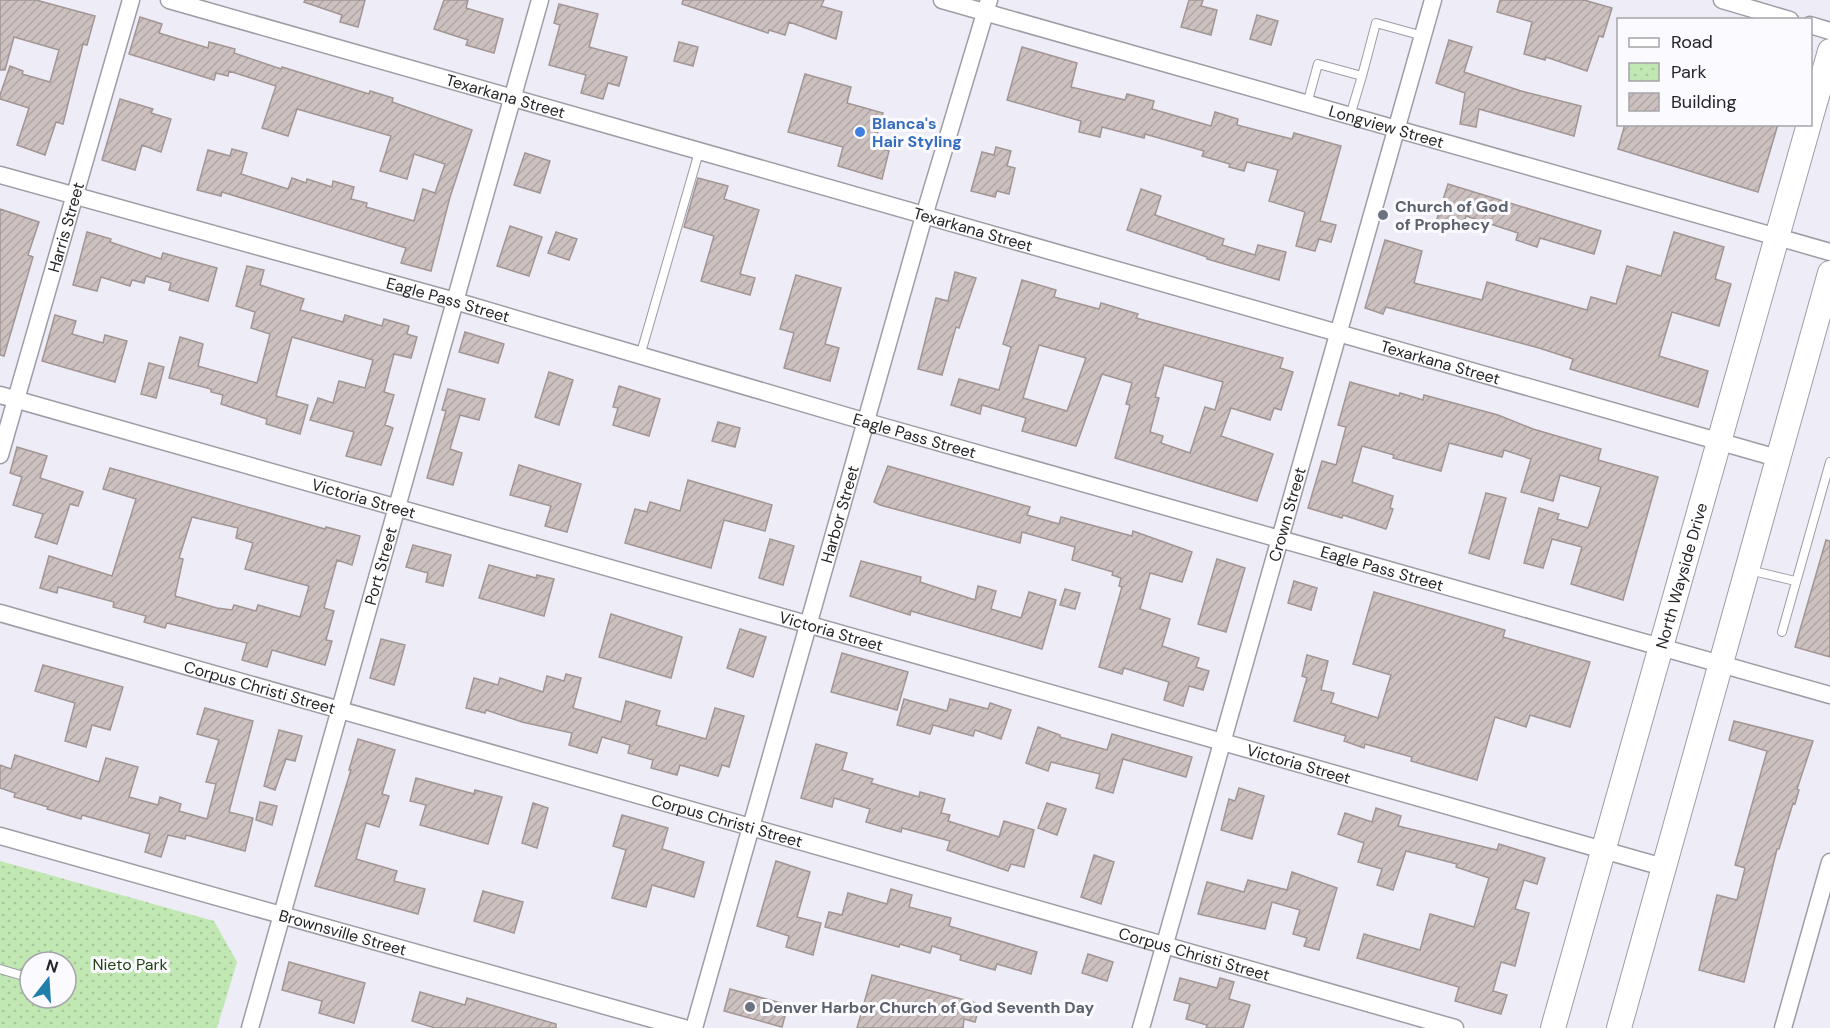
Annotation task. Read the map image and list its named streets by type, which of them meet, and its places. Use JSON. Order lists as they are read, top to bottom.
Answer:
{
  "streets": {
    "main road": ["North Wayside Drive"],
    "street": [
      "Texarkana Street",
      "Longview Street",
      "Harris Street",
      "Eagle Pass Street",
      "Victoria Street",
      "Harbor Street",
      "Crown Street",
      "Port Street",
      "Corpus Christi Street",
      "Brownsville Street"
    ]
  },
  "crossings": [
    ["Texarkana Street", "Harbor Street"],
    ["Texarkana Street", "Crown Street"],
    ["Texarkana Street", "Port Street"],
    ["Texarkana Street", "North Wayside Drive"],
    ["Longview Street", "Harbor Street"],
    ["Longview Street", "Crown Street"],
    ["Longview Street", "North Wayside Drive"],
    ["Harris Street", "Eagle Pass Street"],
    ["Harris Street", "Victoria Street"],
    ["Eagle Pass Street", "Harbor Street"],
    ["Eagle Pass Street", "Crown Street"],
    ["Eagle Pass Street", "Port Street"],
    ["Eagle Pass Street", "North Wayside Drive"],
    ["Victoria Street", "Harbor Street"],
    ["Victoria Street", "Crown Street"],
    ["Victoria Street", "Port Street"],
    ["Victoria Street", "North Wayside Drive"],
    ["Harbor Street", "Corpus Christi Street"],
    ["Crown Street", "Corpus Christi Street"],
    ["Port Street", "Corpus Christi Street"],
    ["Port Street", "Brownsville Street"]
  ],
  "parks": ["Nieto Park"],
  "places": ["Blanca's Hair Styling", "Church of God of Prophecy", "Denver Harbor Church of God Seventh Day"],
  "legend": ["Road", "Park", "Building"],
  "north": "top"
}
